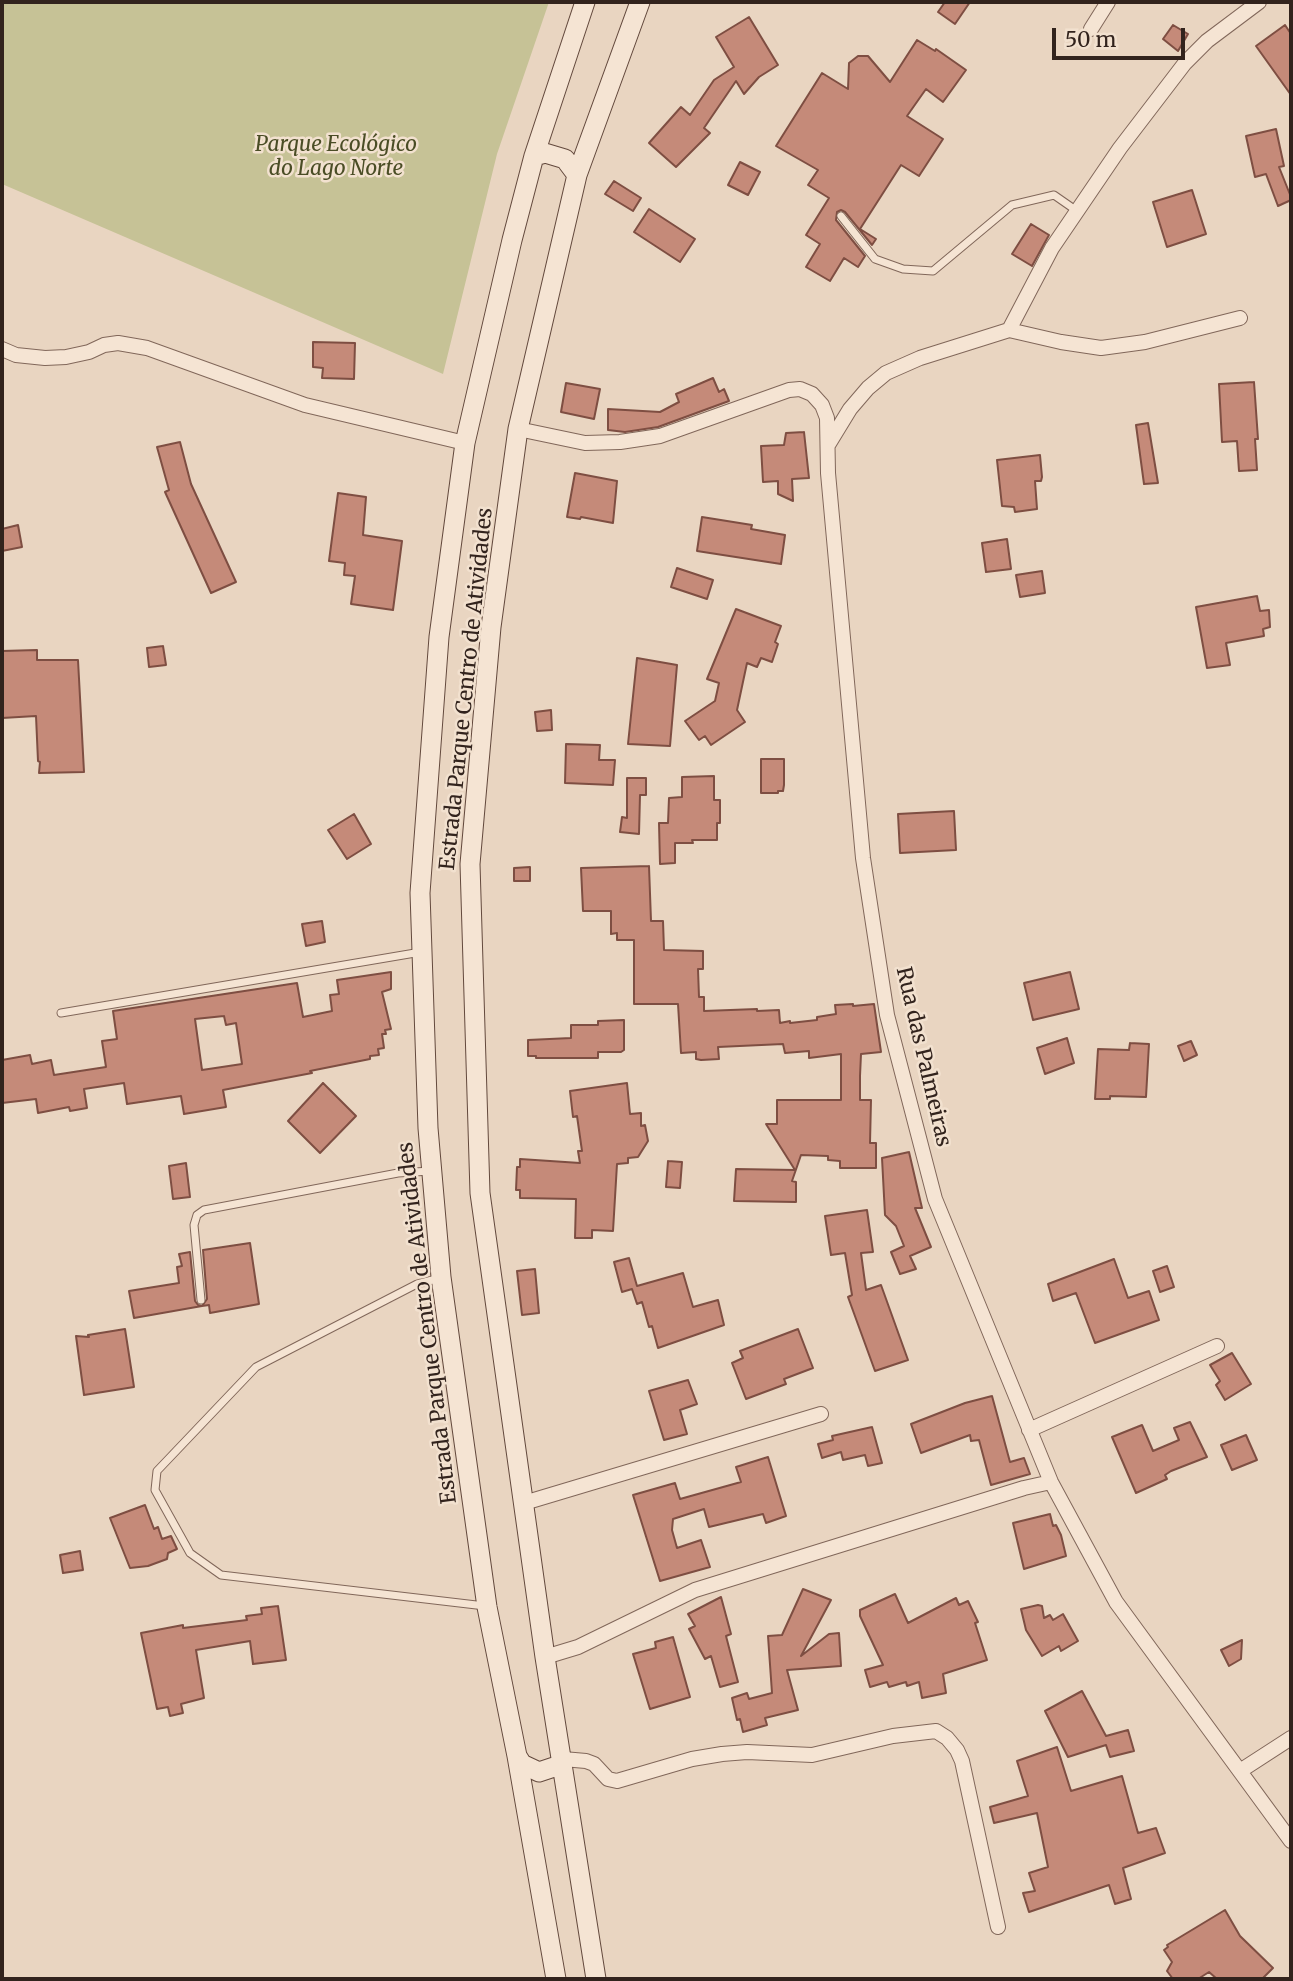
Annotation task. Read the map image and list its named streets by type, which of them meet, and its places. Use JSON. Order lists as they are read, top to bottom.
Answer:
{
  "streets": {
    "main road": ["Estrada Parque Centro de Atividades"],
    "street": ["Rua das Palmeiras"]
  },
  "crossings": [
    ["Estrada Parque Centro de Atividades", "Rua das Palmeiras"]
  ],
  "parks": ["Parque Ecológico do Lago Norte"],
  "scale_bar": "50 m"
}
